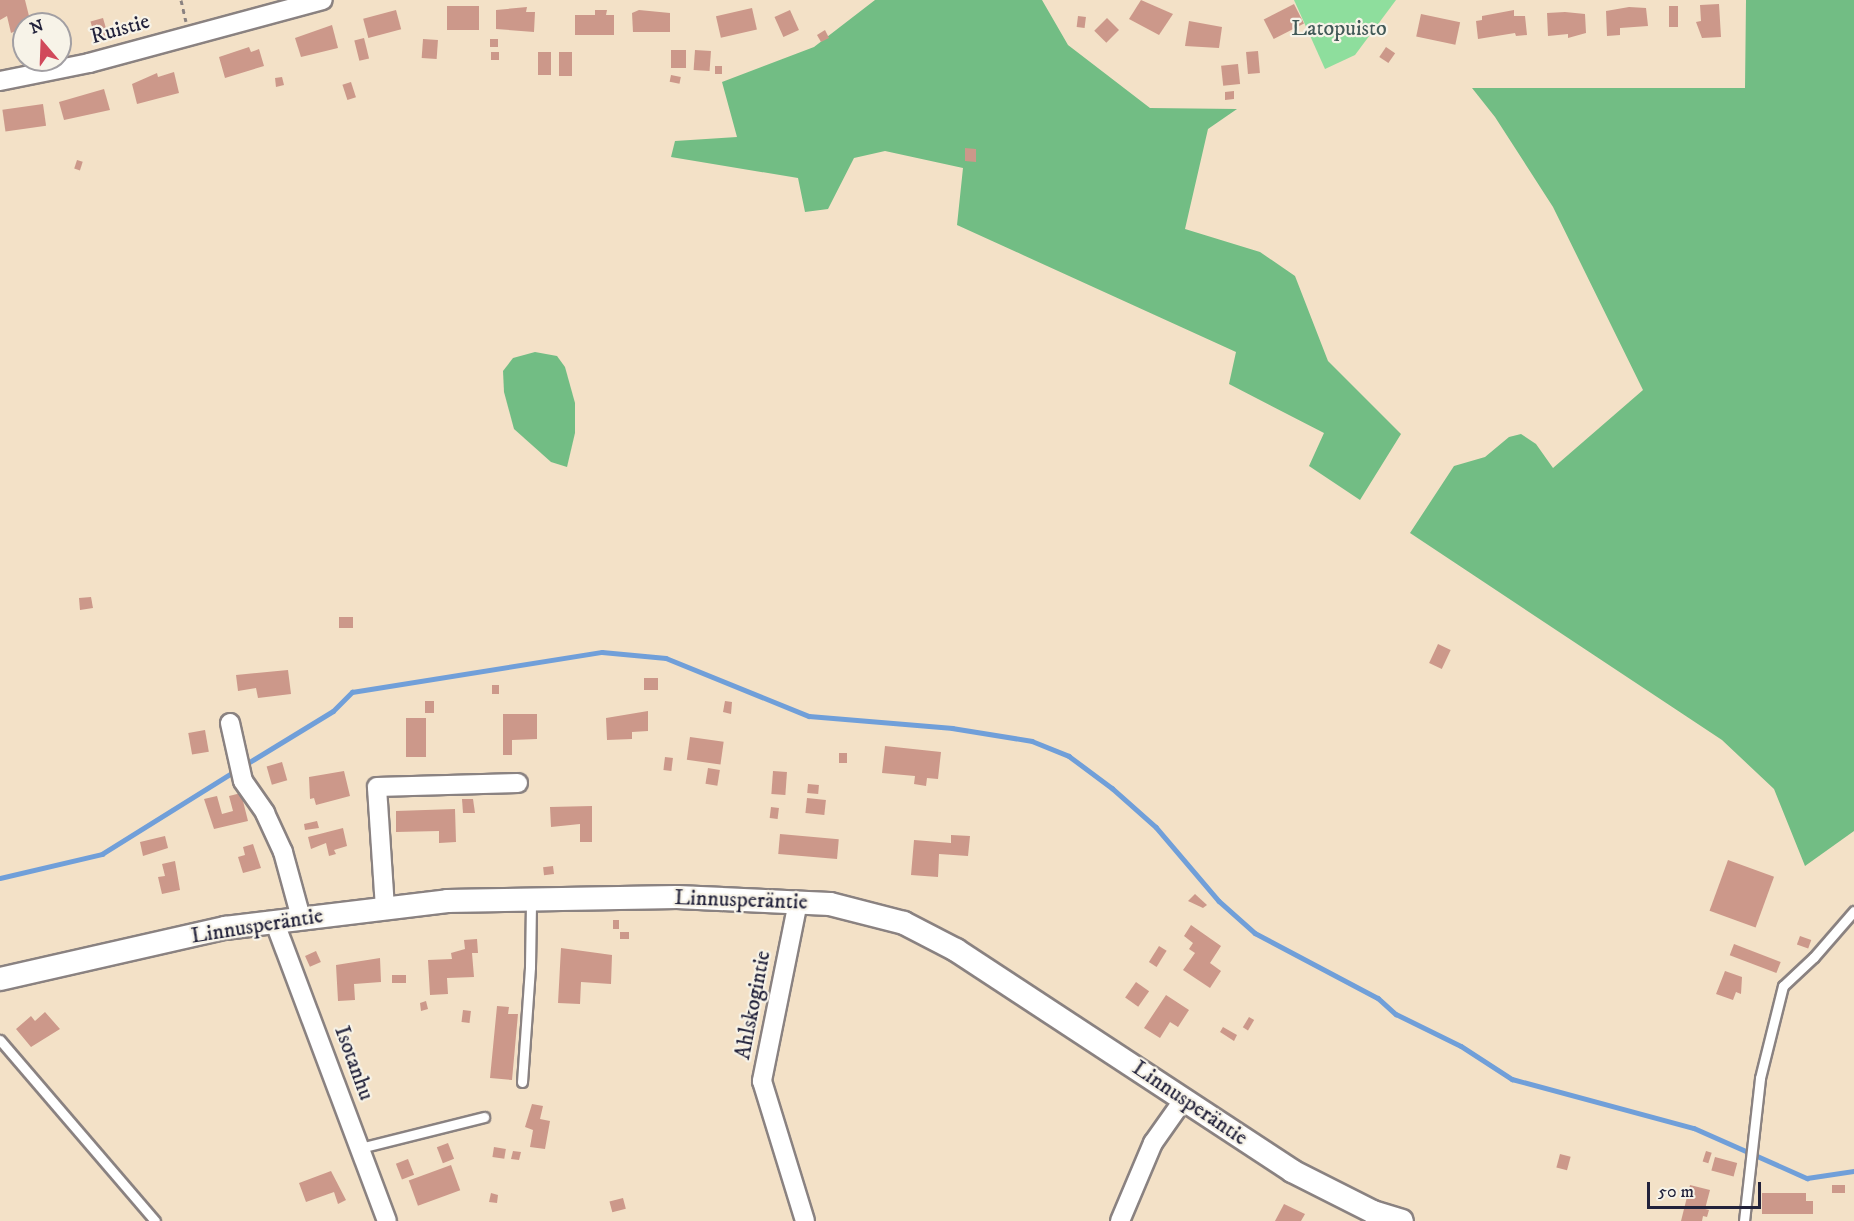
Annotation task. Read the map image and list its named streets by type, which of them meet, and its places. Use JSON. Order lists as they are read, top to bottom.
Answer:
{
  "streets": {
    "street": [
      "Ruistie",
      "Linnusperäntie",
      "Ahlskogintie",
      "Isotanhu"
    ]
  },
  "crossings": [
    ["Linnusperäntie", "Ahlskogintie"],
    ["Linnusperäntie", "Isotanhu"]
  ],
  "parks": ["Latopuisto"],
  "scale_bar": "50 m",
  "north": "top"
}
